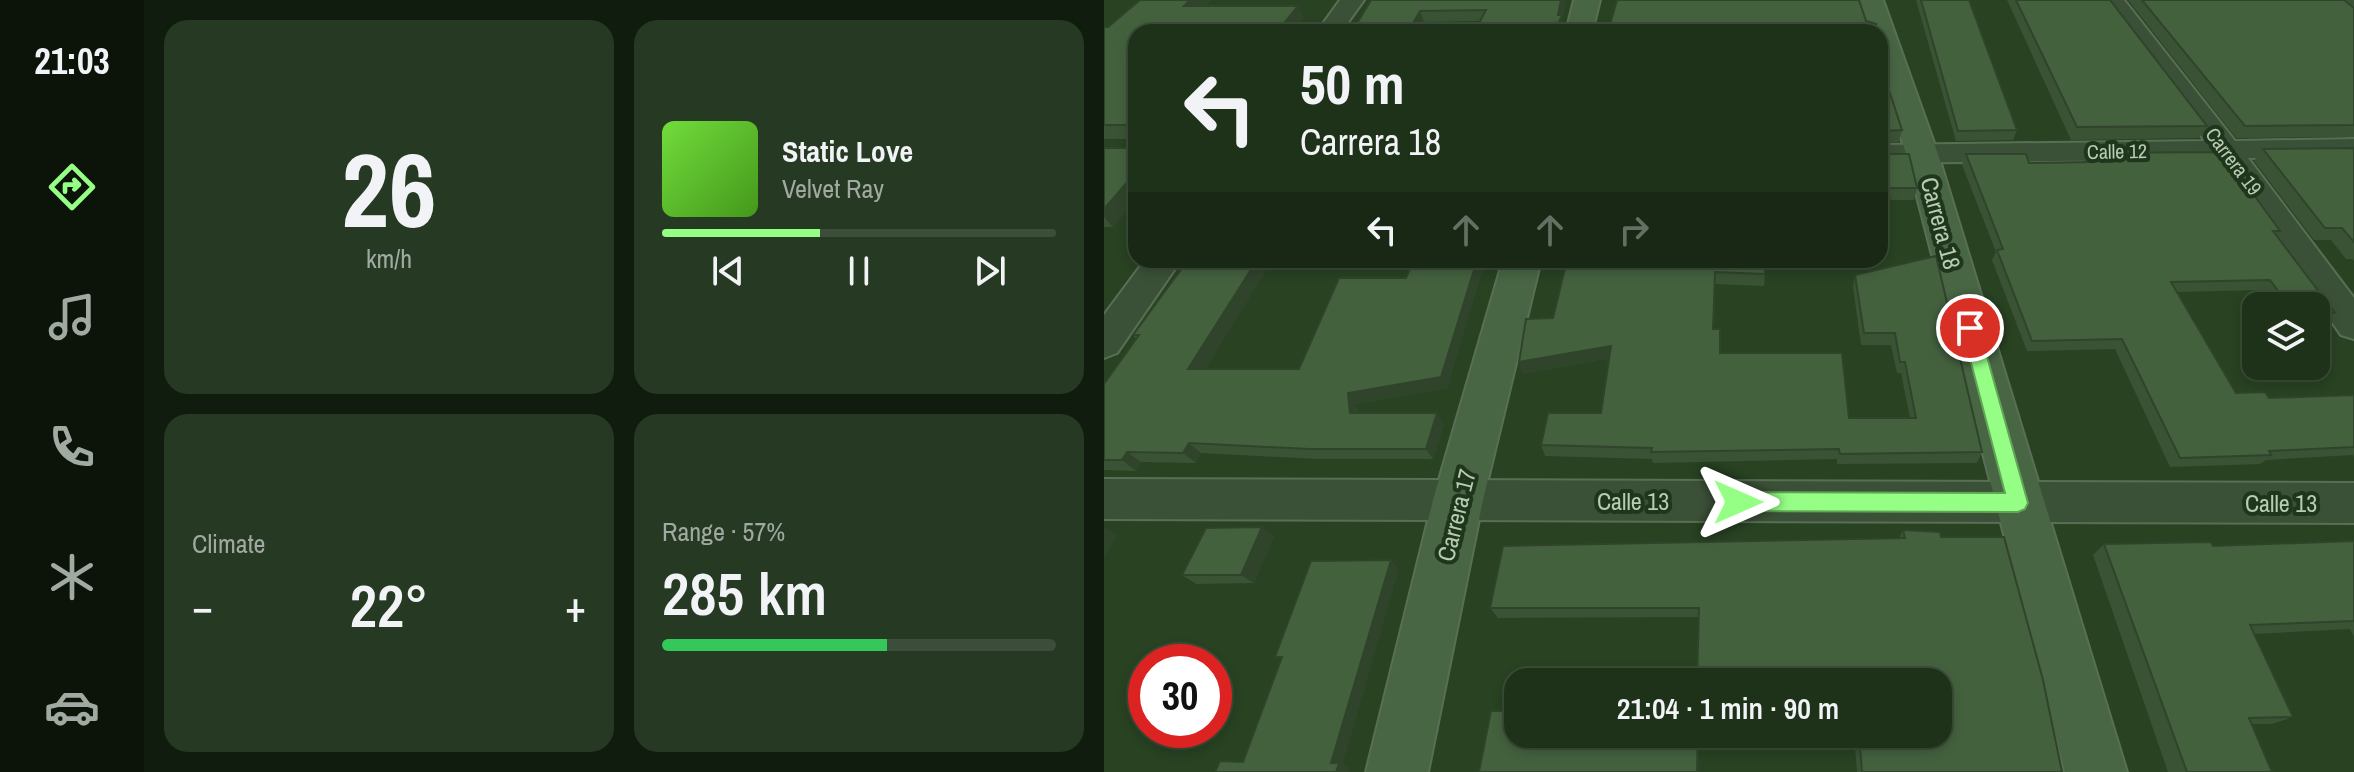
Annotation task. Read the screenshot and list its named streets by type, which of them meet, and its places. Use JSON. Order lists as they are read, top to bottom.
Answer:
{
  "streets": {
    "street": [
      "Calle 12",
      "Carrera 19",
      "Carrera 18",
      "Calle 13",
      "Carrera 17"
    ]
  },
  "crossings": [
    ["Calle 12", "Carrera 19"],
    ["Calle 12", "Carrera 18"],
    ["Carrera 18", "Calle 13"],
    ["Calle 13", "Carrera 17"]
  ],
  "page": {
    "tabs": "21:03",
    "tile": [
      ["26", "km/h"],
      "Climate",
      ["Range · 57%", "285 km"]
    ],
    "turn": ["50 m", "Carrera 18"],
    "song": ["Static Love", "Velvet Ray"],
    "heat": ["−", "22°", "+"],
    "limit": "30",
    "trip": "21:04 · 1 min · 90 m"
  }
}
